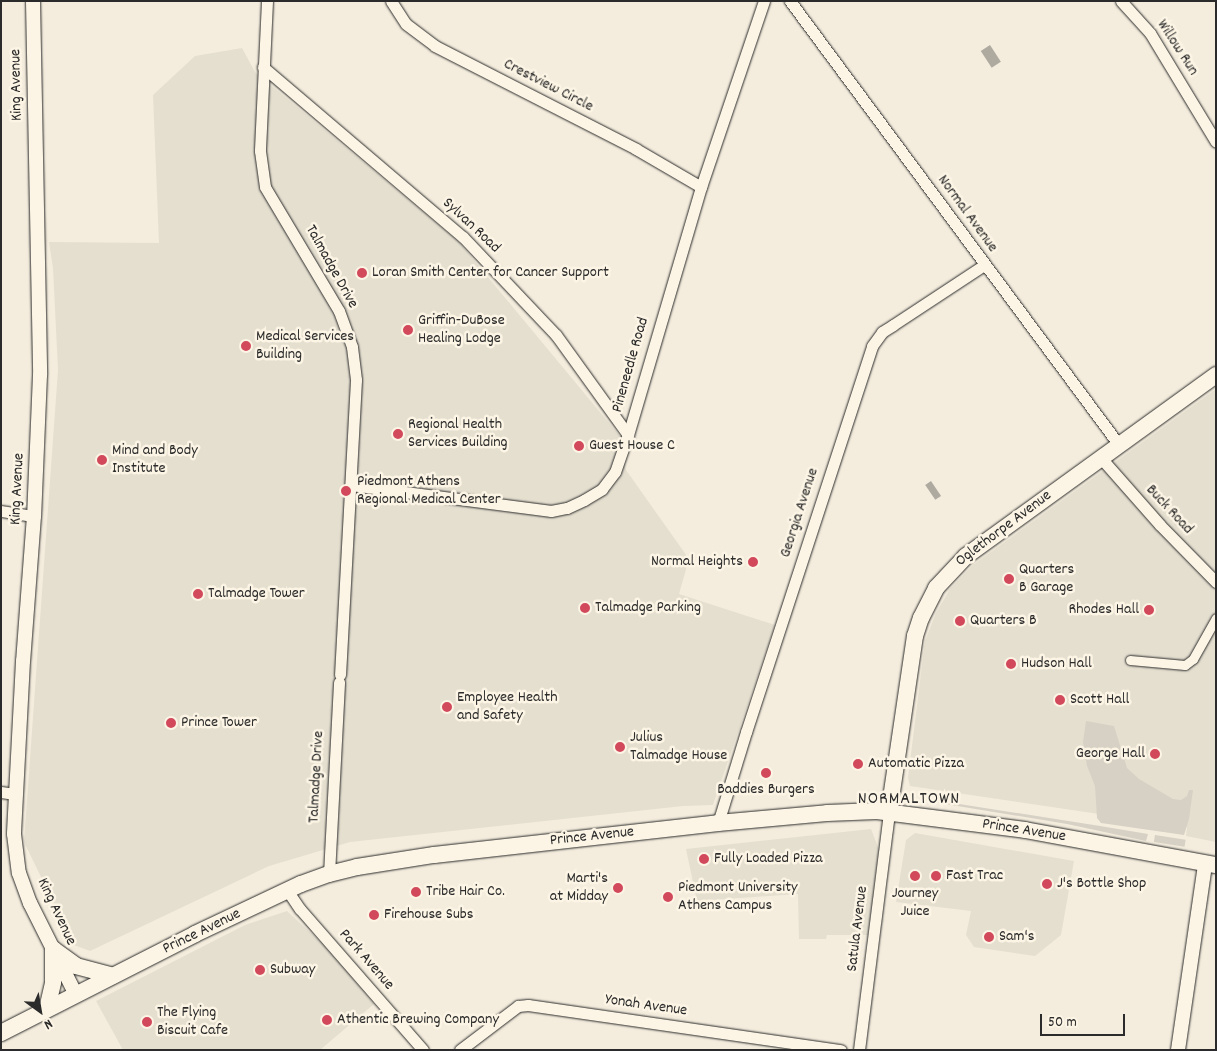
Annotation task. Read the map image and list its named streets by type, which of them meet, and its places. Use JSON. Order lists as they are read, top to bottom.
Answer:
{
  "streets": {
    "main road": ["Oglethorpe Avenue", "Prince Avenue"],
    "street": [
      "Willow Run",
      "King Avenue",
      "Crestview Circle",
      "Normal Avenue",
      "Sylvan Road",
      "Talmadge Drive",
      "Pineneedle Road",
      "Buck Road",
      "Georgia Avenue",
      "Satula Avenue",
      "Park Avenue",
      "Yonah Avenue"
    ]
  },
  "crossings": [
    ["King Avenue", "Prince Avenue"],
    ["Crestview Circle", "Pineneedle Road"],
    ["Normal Avenue", "Georgia Avenue"],
    ["Normal Avenue", "Oglethorpe Avenue"],
    ["Sylvan Road", "Talmadge Drive"],
    ["Sylvan Road", "Pineneedle Road"],
    ["Talmadge Drive", "Pineneedle Road"],
    ["Talmadge Drive", "Prince Avenue"],
    ["Buck Road", "Oglethorpe Avenue"],
    ["Georgia Avenue", "Prince Avenue"],
    ["Oglethorpe Avenue", "Prince Avenue"],
    ["Oglethorpe Avenue", "Satula Avenue"],
    ["Prince Avenue", "Satula Avenue"],
    ["Prince Avenue", "Park Avenue"]
  ],
  "districts": ["NORMALTOWN"],
  "places": [
    "Loran Smith Center for Cancer Support",
    "Griffin-DuBose Healing Lodge",
    "Medical Services Building",
    "Regional Health Services Building",
    "Guest House C",
    "Mind and Body Institute",
    "Piedmont Athens Regional Medical Center",
    "Normal Heights",
    "Quarters B Garage",
    "Talmadge Tower",
    "Talmadge Parking",
    "Rhodes Hall",
    "Quarters B",
    "Hudson Hall",
    "Scott Hall",
    "Employee Health and Safety",
    "Prince Tower",
    "Julius Talmadge House",
    "George Hall",
    "Automatic Pizza",
    "Baddies Burgers",
    "Fully Loaded Pizza",
    "Journey Juice",
    "Fast Trac",
    "J's Bottle Shop",
    "Marti's at Midday",
    "Tribe Hair Co.",
    "Piedmont University Athens Campus",
    "Firehouse Subs",
    "Sam's",
    "Subway",
    "Athentic Brewing Company",
    "The Flying Biscuit Cafe"
  ],
  "scale_bar": "50 m",
  "north": "bottom right"
}
